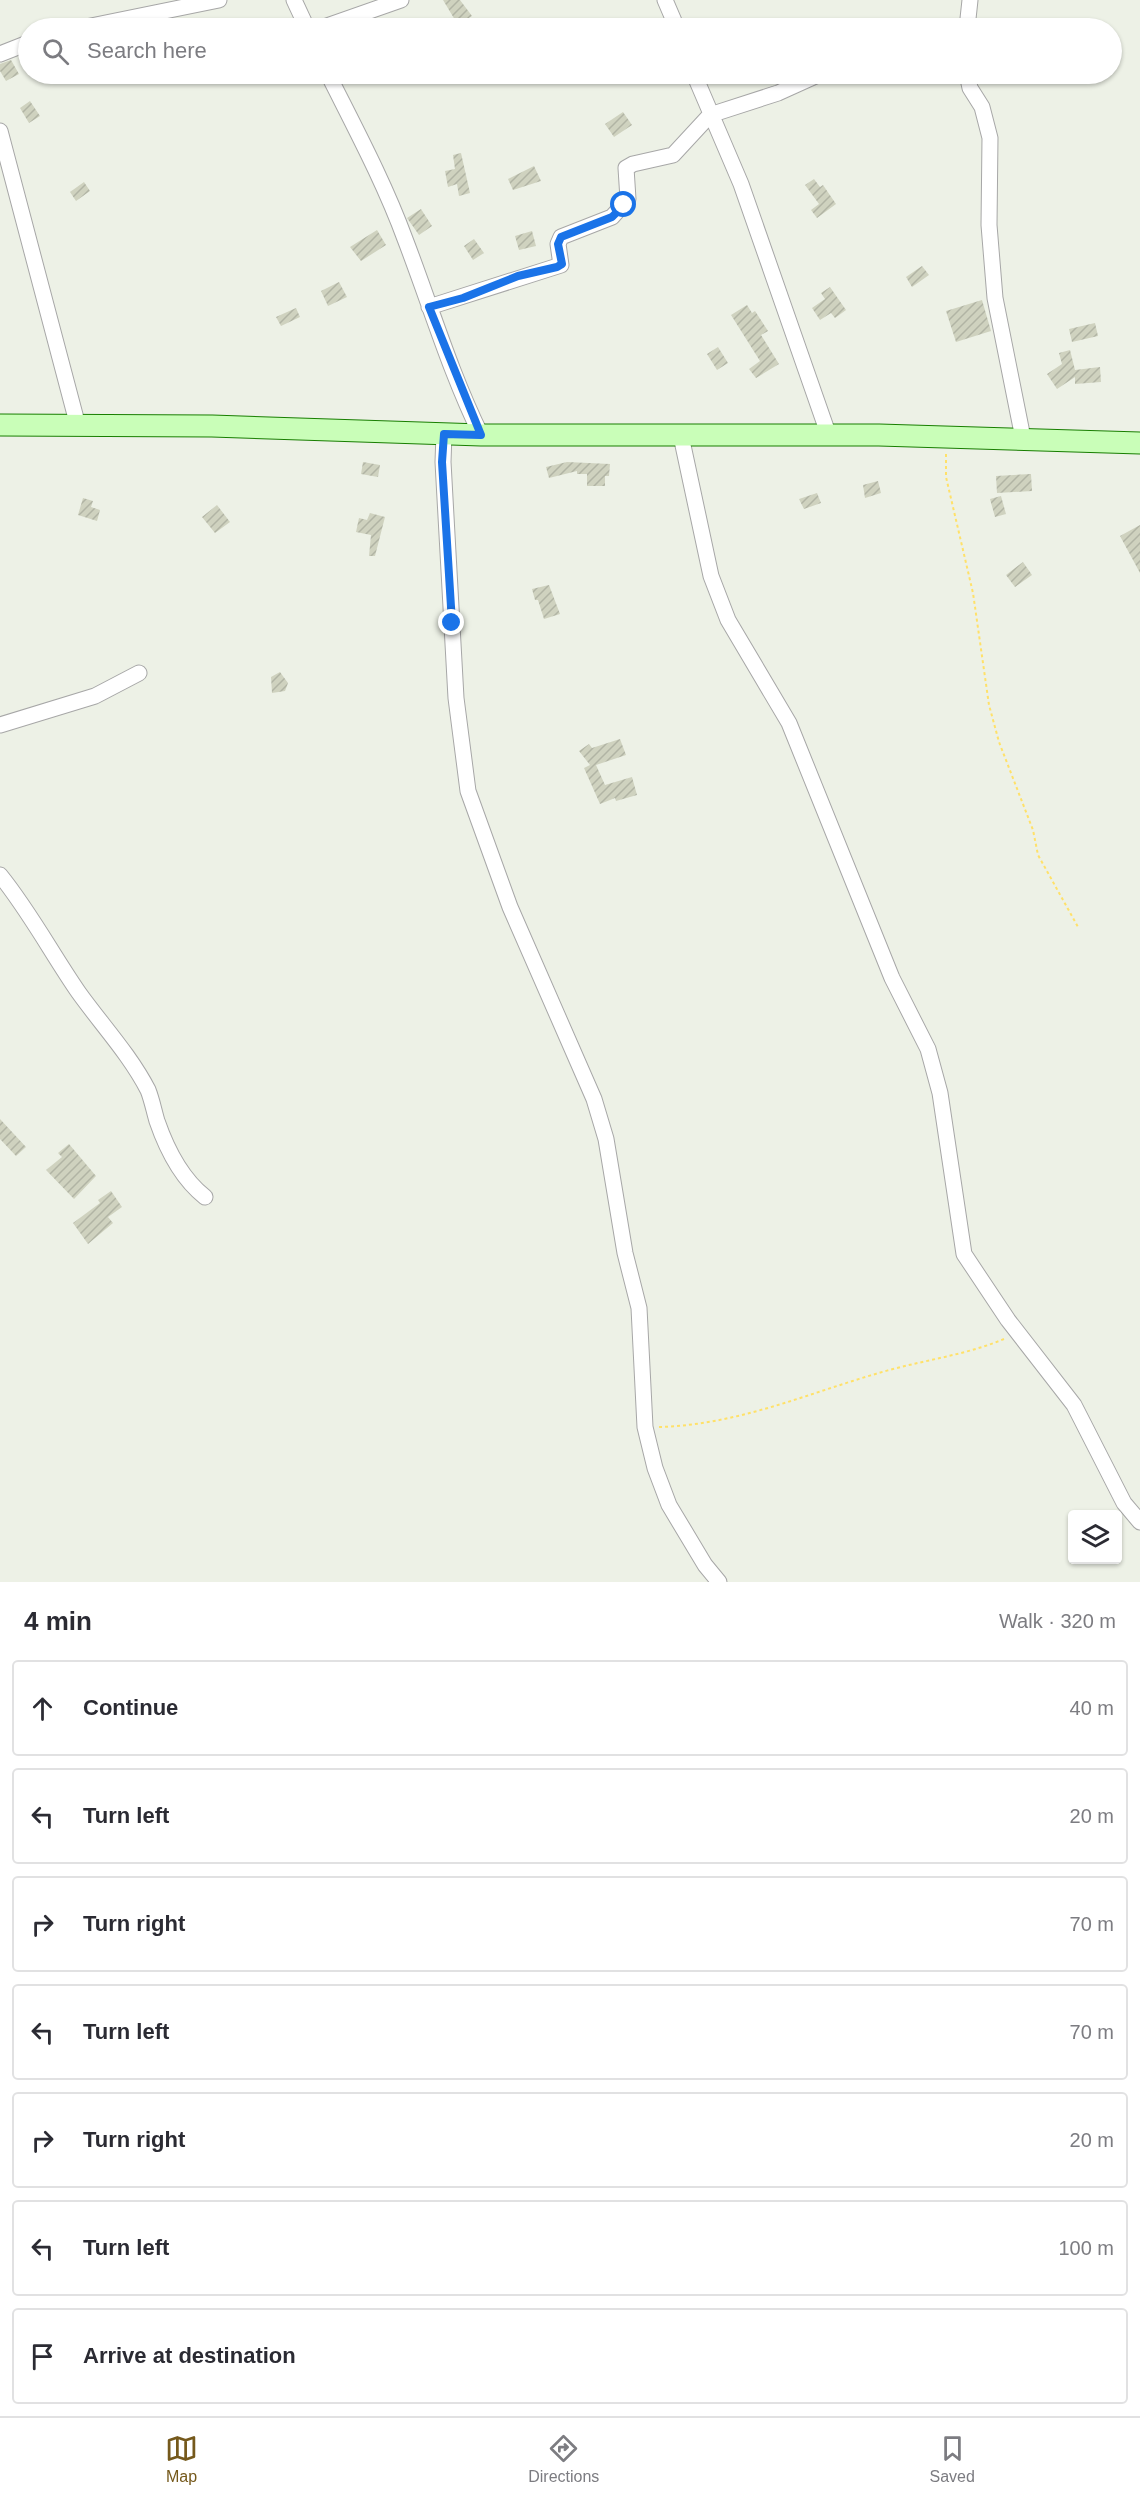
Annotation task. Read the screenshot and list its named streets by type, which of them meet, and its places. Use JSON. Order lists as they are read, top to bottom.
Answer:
{
  "page": {
    "search": "Search here",
    "heading": ["4 min", "Walk · 320 m"],
    "list": [
      ["Continue", "40 m"],
      ["Turn left", "20 m"],
      ["Turn right", "70 m"],
      ["Turn left", "70 m"],
      ["Turn right", "20 m"],
      ["Turn left", "100 m"],
      "Arrive at destination"
    ],
    "nav": ["Map", "Directions", "Saved"]
  }
}
